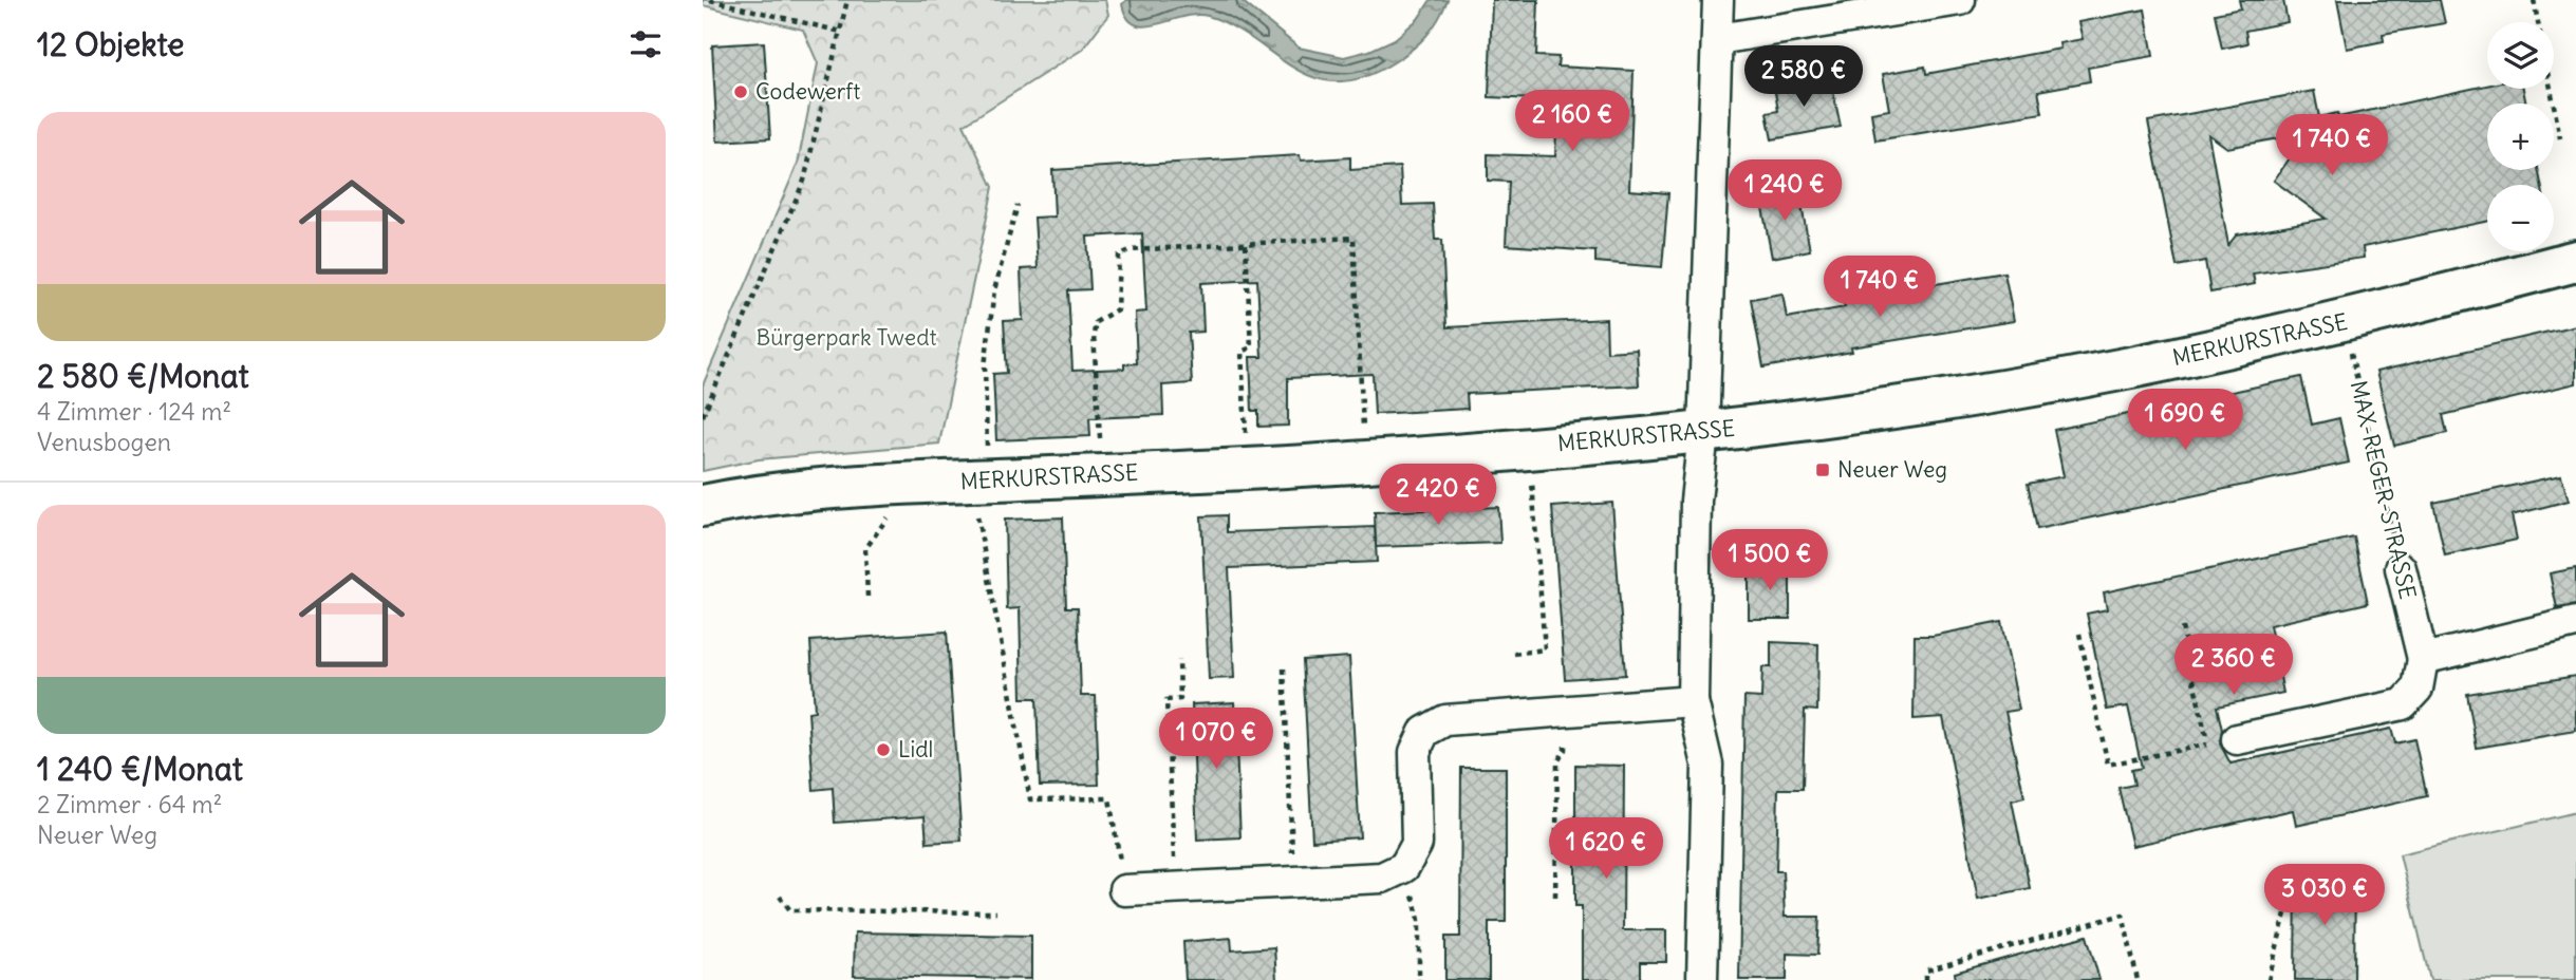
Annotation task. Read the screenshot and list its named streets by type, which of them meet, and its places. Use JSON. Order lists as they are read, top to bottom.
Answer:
{
  "streets": {
    "street": ["MERKURSTRASSE", "MAX-REGER-STRASSE"]
  },
  "crossings": [
    ["MERKURSTRASSE", "MAX-REGER-STRASSE"]
  ],
  "parks": ["Bürgerpark Twedt"],
  "places": {
    "other": ["Codewerft", "Lidl"],
    "transit": ["Neuer Weg"]
  },
  "page": {
    "heading": "12 Objekte",
    "map_buttons": ["+", "−"],
    "price": [
      "2 580 €",
      "2 160 €",
      "1 740 €",
      "1 240 €",
      "1 740 €",
      "1 690 €",
      "2 420 €",
      "1 500 €",
      "2 360 €",
      "1 070 €",
      "1 620 €",
      "3 030 €"
    ],
    "list": [
      {
        "name": "2 580 €/Monat",
        "note": "4 Zimmer · 124 m² · Venusbogen"
      },
      {
        "name": "1 240 €/Monat",
        "note": "2 Zimmer · 64 m² · Neuer Weg"
      }
    ]
  }
}
